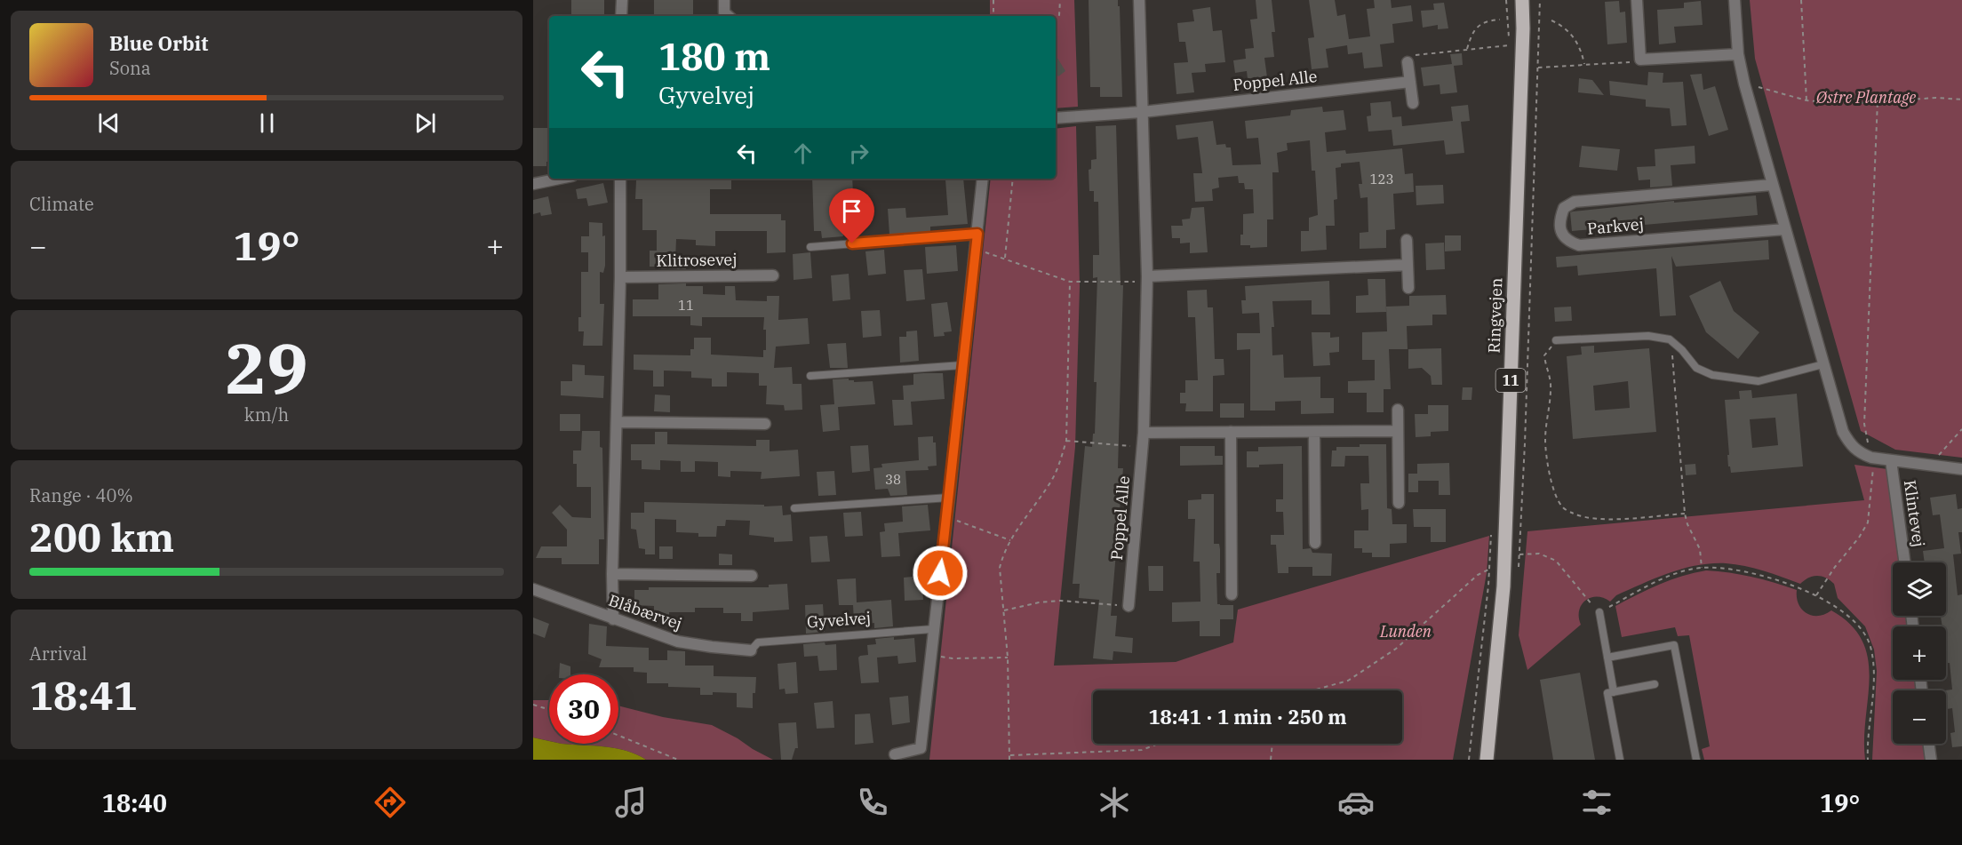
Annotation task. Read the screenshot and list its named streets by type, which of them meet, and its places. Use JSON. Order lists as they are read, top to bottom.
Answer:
{
  "streets": {
    "main road": ["Ringvejen", "11"],
    "street": [
      "Poppel Alle",
      "Parkvej",
      "Klitrosevej",
      "Klintevej",
      "Blåbærvej"
    ],
    "lane": ["Gyvelvej"]
  },
  "crossings": [
    ["Blåbærvej", "Gyvelvej"]
  ],
  "parks": ["Østre Plantage", "Lunden"],
  "house_numbers": ["123", "11", "38"],
  "page": {
    "turn": ["180 m", "Gyvelvej"],
    "song": ["Blue Orbit", "Sona"],
    "tile": [
      "Climate",
      ["29", "km/h"],
      ["Range · 40%", "200 km"],
      ["Arrival", "18:41"]
    ],
    "heat": ["−", "19°", "+"],
    "map_buttons": ["+", "−"],
    "limit": "30",
    "trip": "18:41 · 1 min · 250 m",
    "tabs": ["18:40", "19°"]
  }
}
